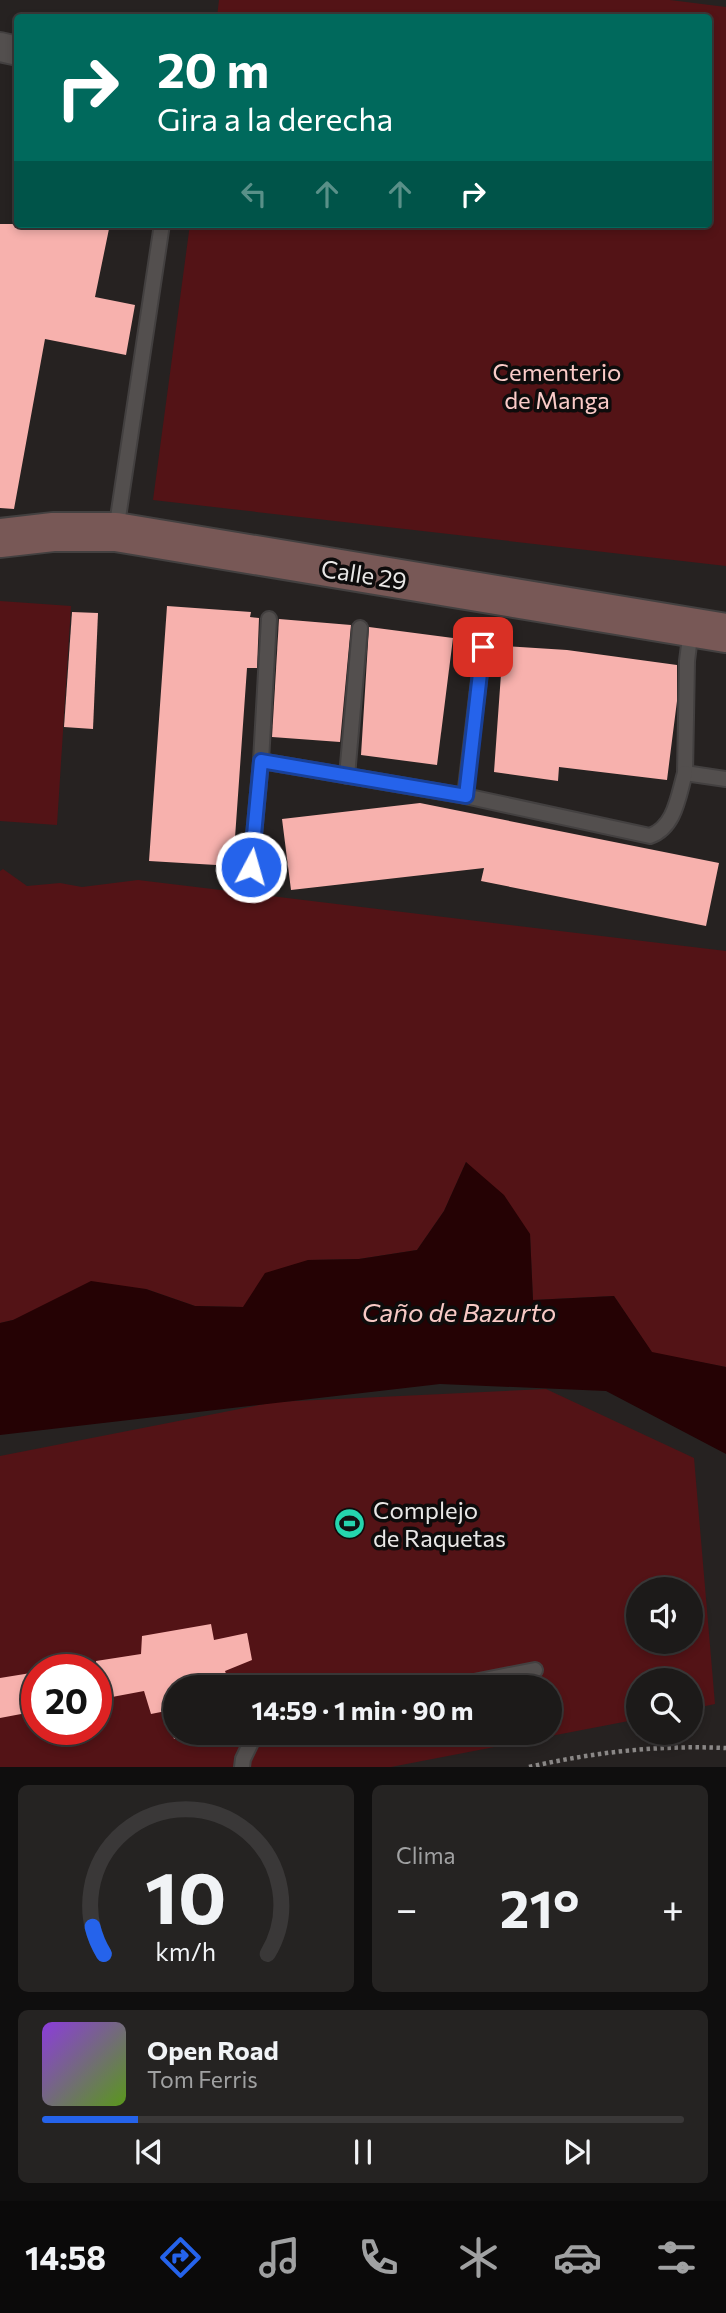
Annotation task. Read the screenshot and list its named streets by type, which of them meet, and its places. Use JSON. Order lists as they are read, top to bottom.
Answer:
{
  "streets": {
    "main road": ["Calle 29"]
  },
  "water": ["Caño de Bazurto"],
  "parks": ["Cementerio de Manga"],
  "places": {
    "sports": ["Complejo de Raquetas"]
  },
  "page": {
    "turn": ["20 m", "Gira a la derecha"],
    "limit": "20",
    "trip": "14:59 · 1 min · 90 m",
    "tile": "Clima",
    "heat": ["−", "21°", "+"],
    "song": ["Open Road", "Tom Ferris"],
    "tabs": "14:58",
    "gauge": ["10", "km/h"]
  }
}
